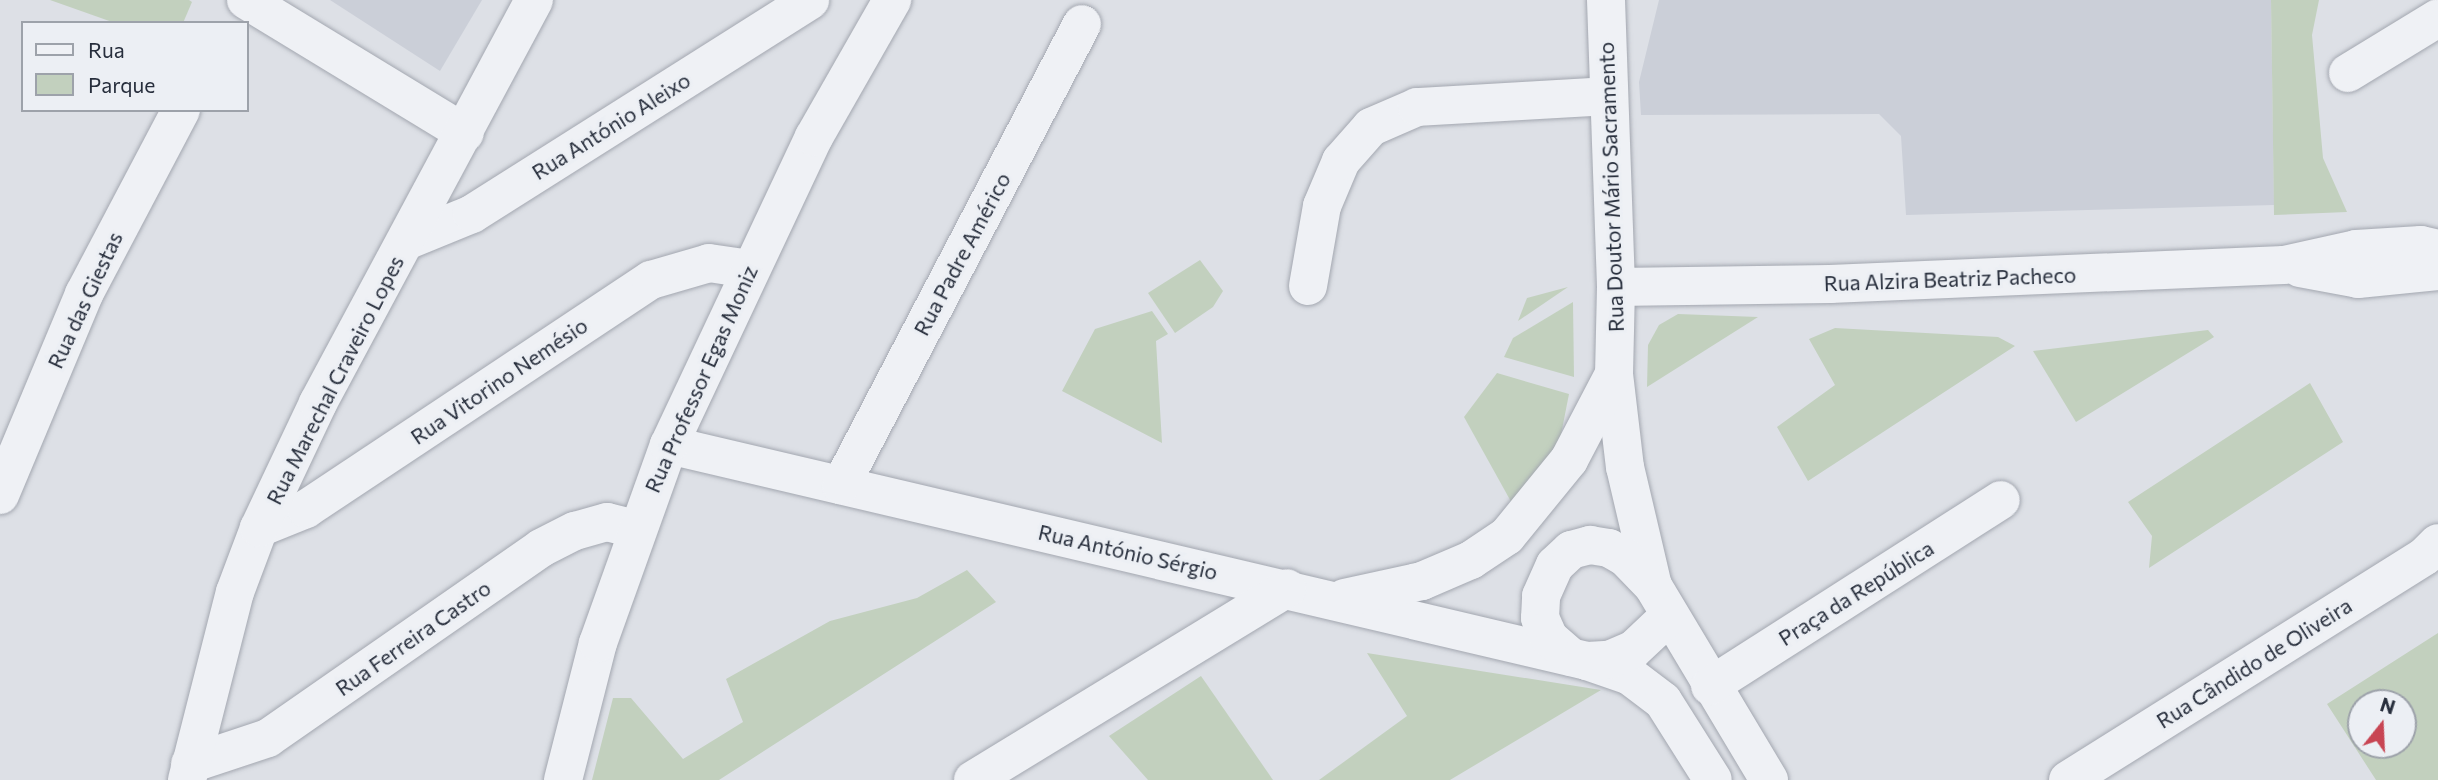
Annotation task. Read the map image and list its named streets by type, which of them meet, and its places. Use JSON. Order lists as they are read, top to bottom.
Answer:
{
  "streets": {
    "street": [
      "Rua António Aleixo",
      "Rua Doutor Mário Sacramento",
      "Rua Padre Américo",
      "Rua Alzira Beatriz Pacheco",
      "Rua das Giestas",
      "Rua Professor Egas Moniz",
      "Rua Marechal Craveiro Lopes",
      "Rua Vitorino Nemésio",
      "Rua António Sérgio",
      "Praça da República",
      "Rua Ferreira Castro",
      "Rua Cândido de Oliveira"
    ]
  },
  "crossings": [
    ["Rua António Aleixo", "Rua Marechal Craveiro Lopes"],
    ["Rua Doutor Mário Sacramento", "Rua Alzira Beatriz Pacheco"],
    ["Rua Doutor Mário Sacramento", "Rua António Sérgio"],
    ["Rua Padre Américo", "Rua António Sérgio"],
    ["Rua Professor Egas Moniz", "Rua Vitorino Nemésio"],
    ["Rua Professor Egas Moniz", "Rua António Sérgio"],
    ["Rua Professor Egas Moniz", "Rua Ferreira Castro"],
    ["Rua Marechal Craveiro Lopes", "Rua Vitorino Nemésio"],
    ["Rua Marechal Craveiro Lopes", "Rua Ferreira Castro"]
  ],
  "legend": ["Rua", "Parque"],
  "north": "top"
}
